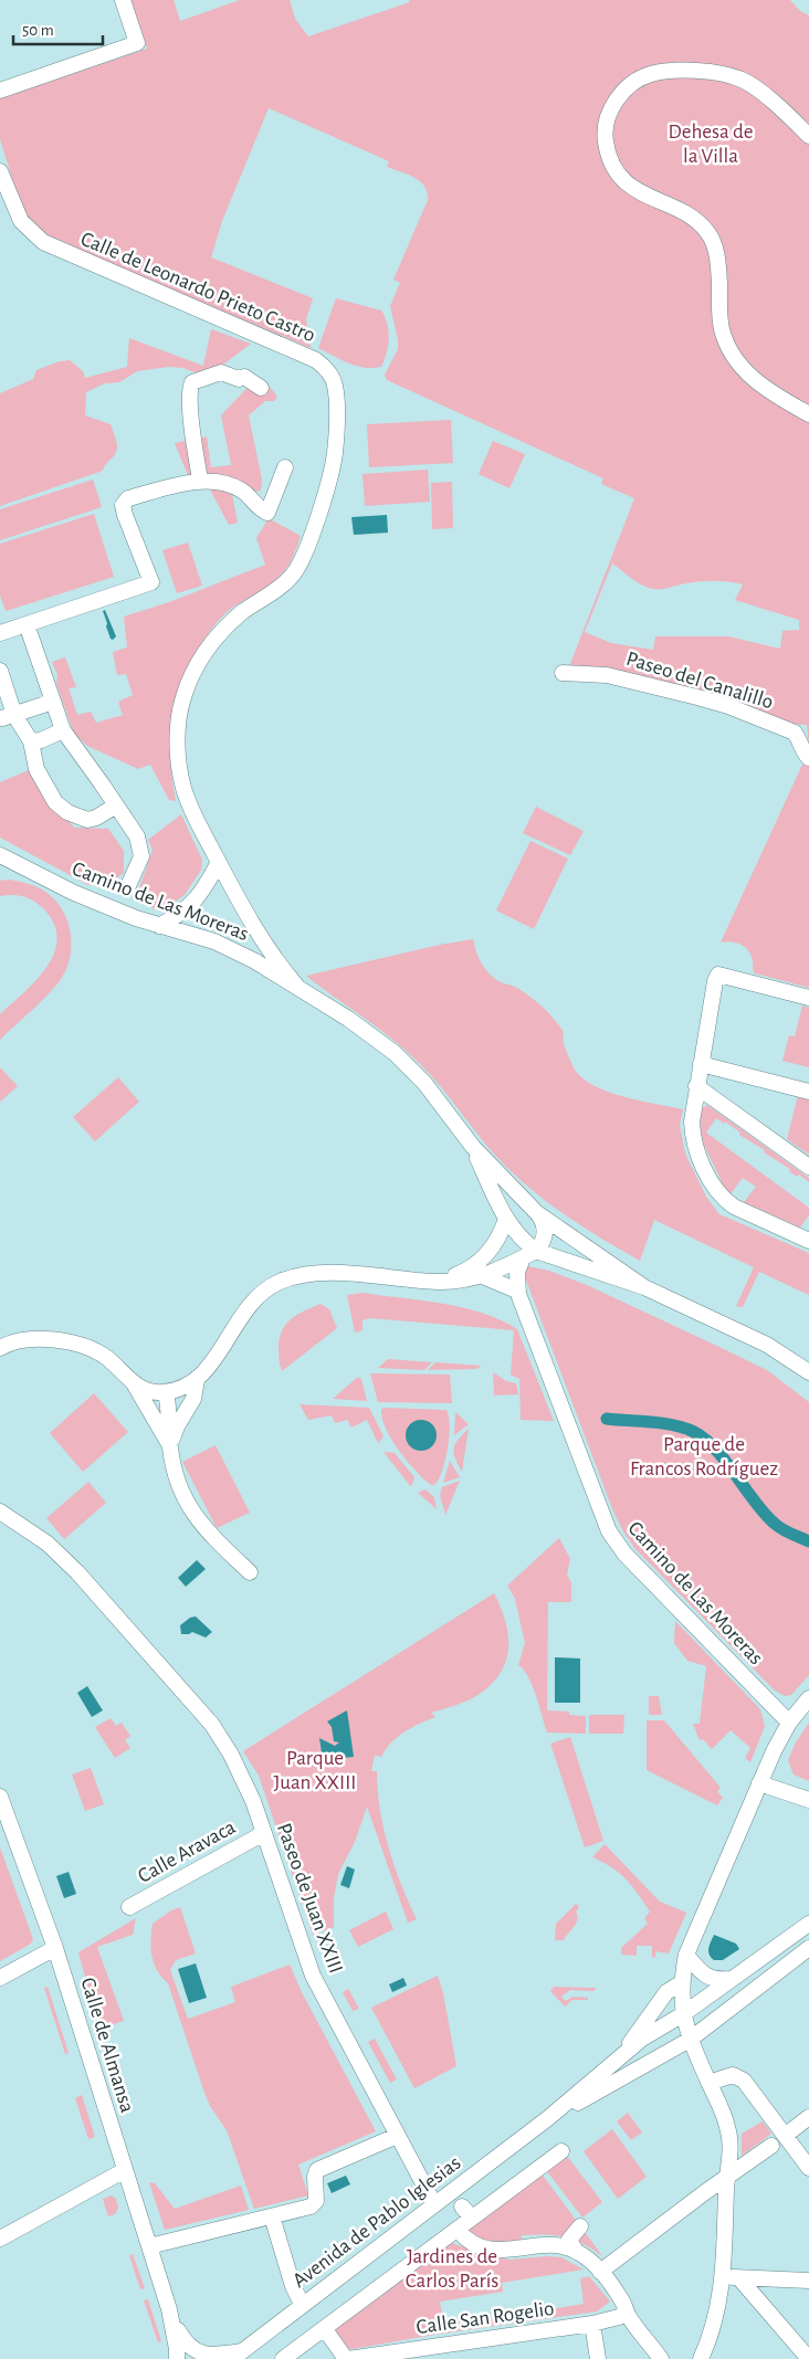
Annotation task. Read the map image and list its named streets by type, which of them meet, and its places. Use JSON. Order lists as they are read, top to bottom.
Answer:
{
  "streets": {
    "street": [
      "Calle de Leonardo Prieto Castro",
      "Paseo del Canalillo",
      "Camino de Las Moreras",
      "Calle Aravaca",
      "Paseo de Juan XXIII",
      "Calle de Almansa",
      "Avenida de Pablo Iglesias",
      "Calle San Rogelio"
    ]
  },
  "crossings": [
    ["Calle de Leonardo Prieto Castro", "Camino de Las Moreras"],
    ["Calle Aravaca", "Paseo de Juan XXIII"],
    ["Paseo de Juan XXIII", "Avenida de Pablo Iglesias"],
    ["Calle de Almansa", "Avenida de Pablo Iglesias"]
  ],
  "parks": [
    "Dehesa de la Villa",
    "Parque de Francos Rodríguez",
    "Parque Juan XXIII",
    "Jardines de Carlos París"
  ],
  "scale_bar": "50 m"
}
